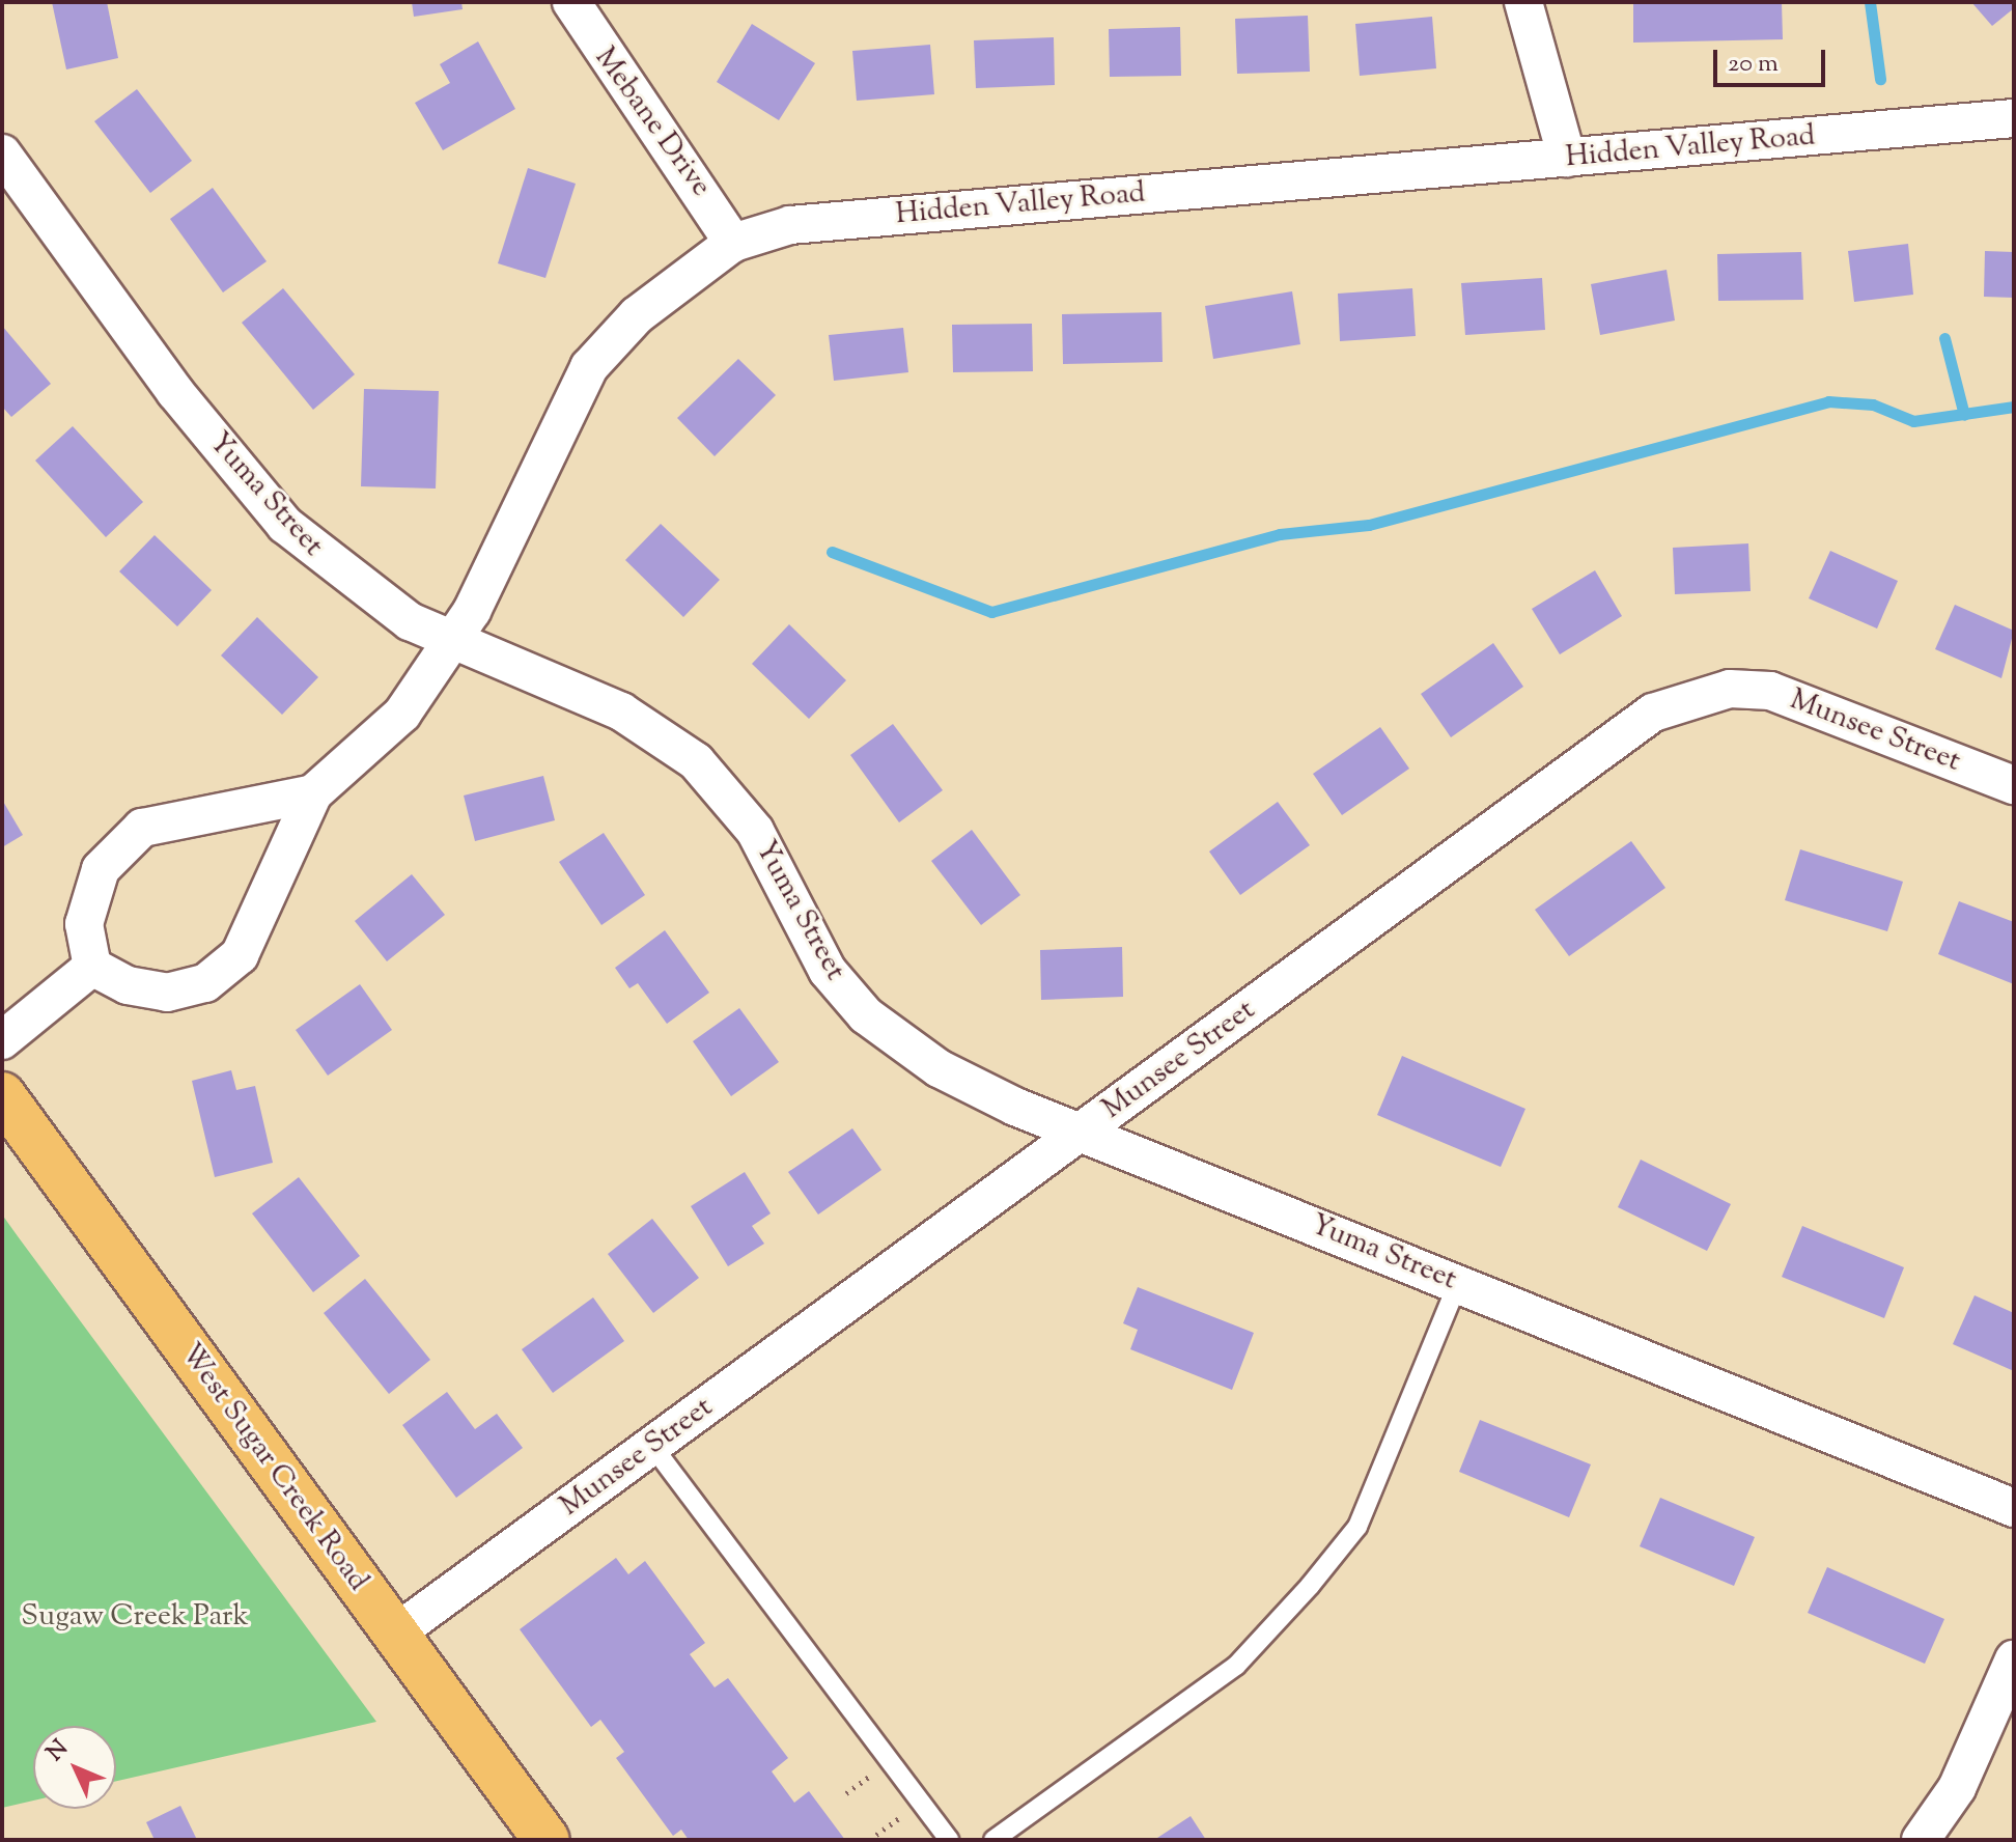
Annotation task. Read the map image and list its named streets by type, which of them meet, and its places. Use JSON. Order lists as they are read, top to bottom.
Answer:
{
  "streets": {
    "main road": ["West Sugar Creek Road"],
    "street": [
      "Mebane Drive",
      "Hidden Valley Road",
      "Yuma Street",
      "Munsee Street"
    ]
  },
  "crossings": [
    ["Mebane Drive", "Hidden Valley Road"],
    ["Hidden Valley Road", "Yuma Street"],
    ["Yuma Street", "Munsee Street"],
    ["Munsee Street", "West Sugar Creek Road"]
  ],
  "parks": ["Sugaw Creek Park"],
  "scale_bar": "20 m",
  "north": "top left"
}
